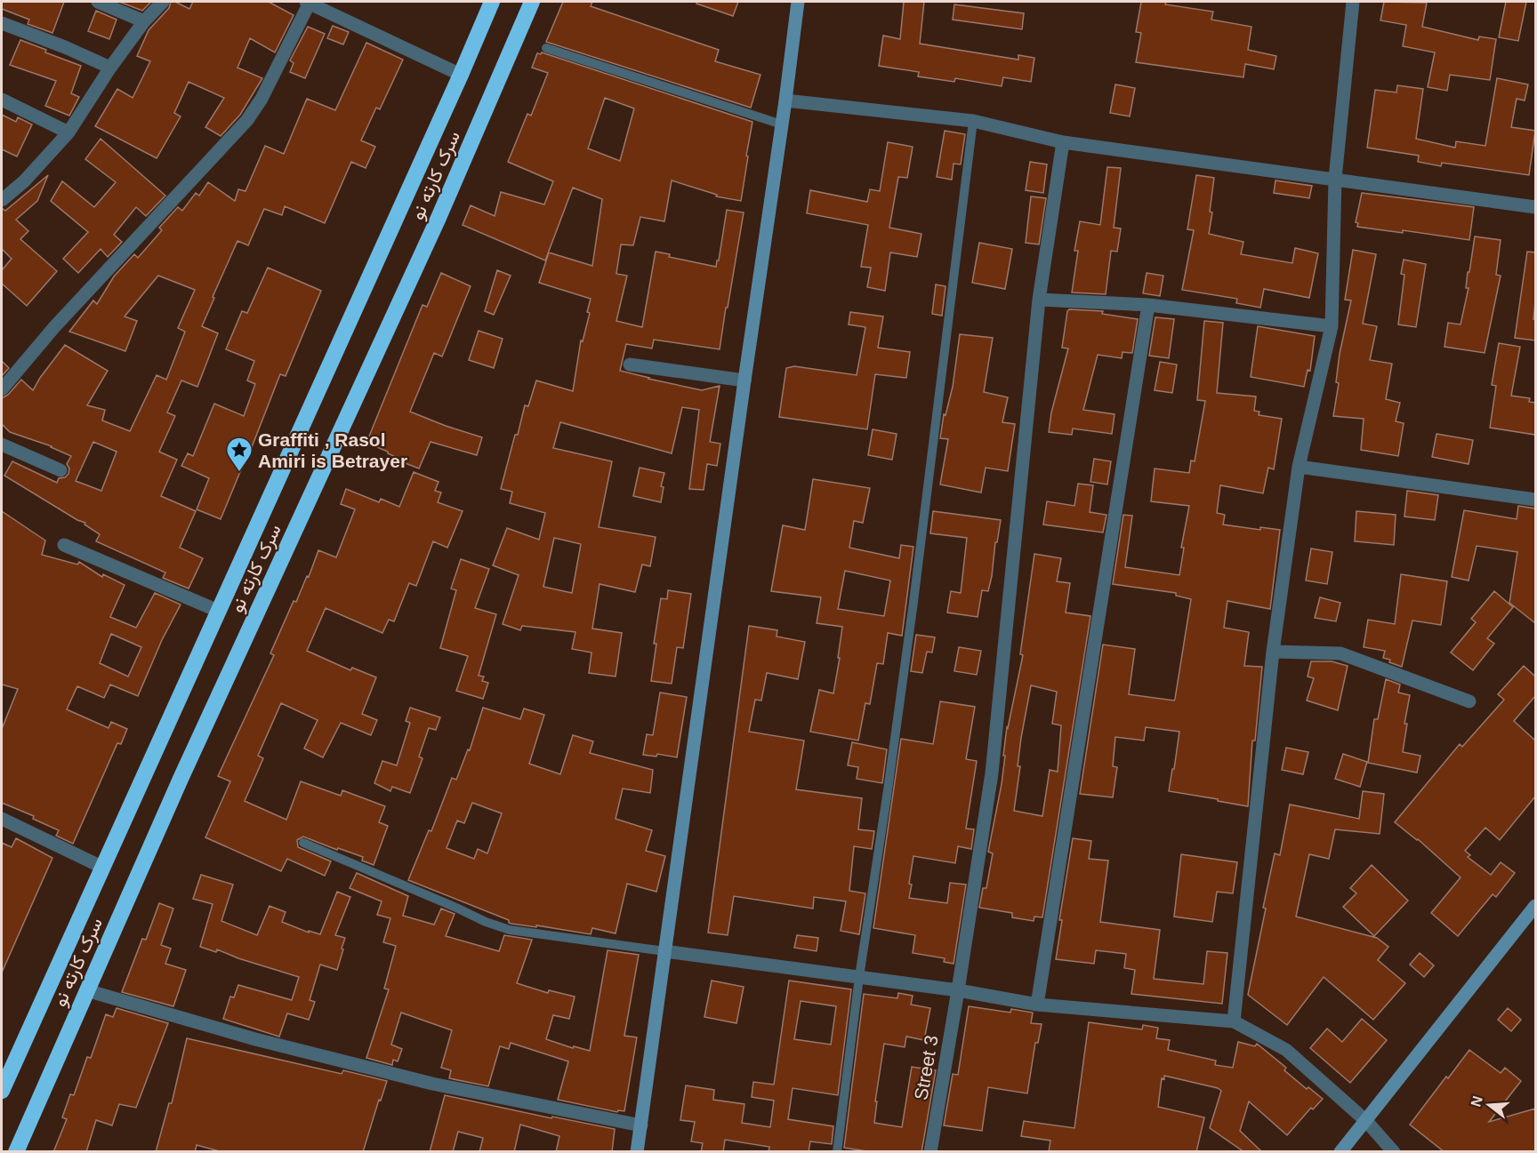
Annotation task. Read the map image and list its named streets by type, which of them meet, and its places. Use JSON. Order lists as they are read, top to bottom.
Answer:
{
  "streets": {
    "highway": ["سرک کارته نو"],
    "street": ["Street 3"]
  },
  "places": {
    "place": ["Graffiti , Rasol Amiri is Betrayer"]
  },
  "north": "left"
}
